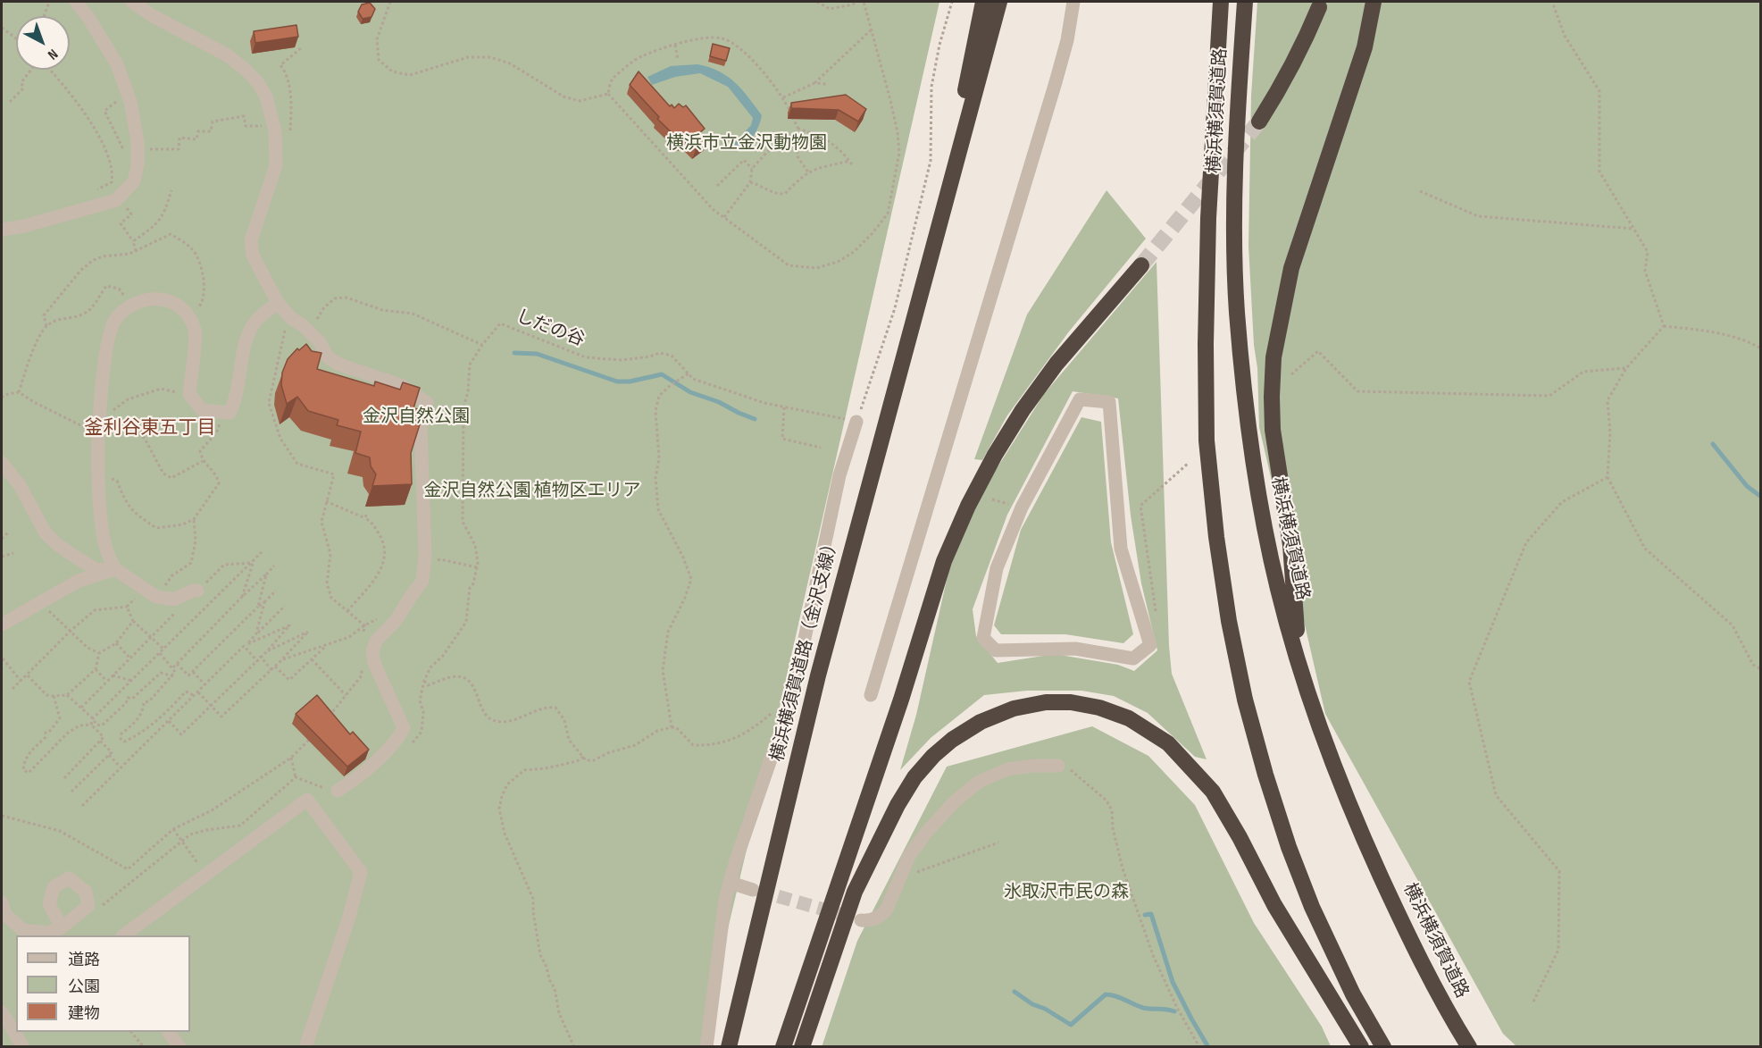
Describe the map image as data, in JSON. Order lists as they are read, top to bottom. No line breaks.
{"streets":{"highway":["横浜横須賀道路","横浜横須賀道路（金沢支線）"],"path":["しだの谷"]},"districts":["釜利谷東五丁目"],"parks":["横浜市立金沢動物園","金沢自然公園","金沢自然公園 植物区エリア","氷取沢市民の森"],"legend":["道路","公園","建物"],"north":"bottom right"}
